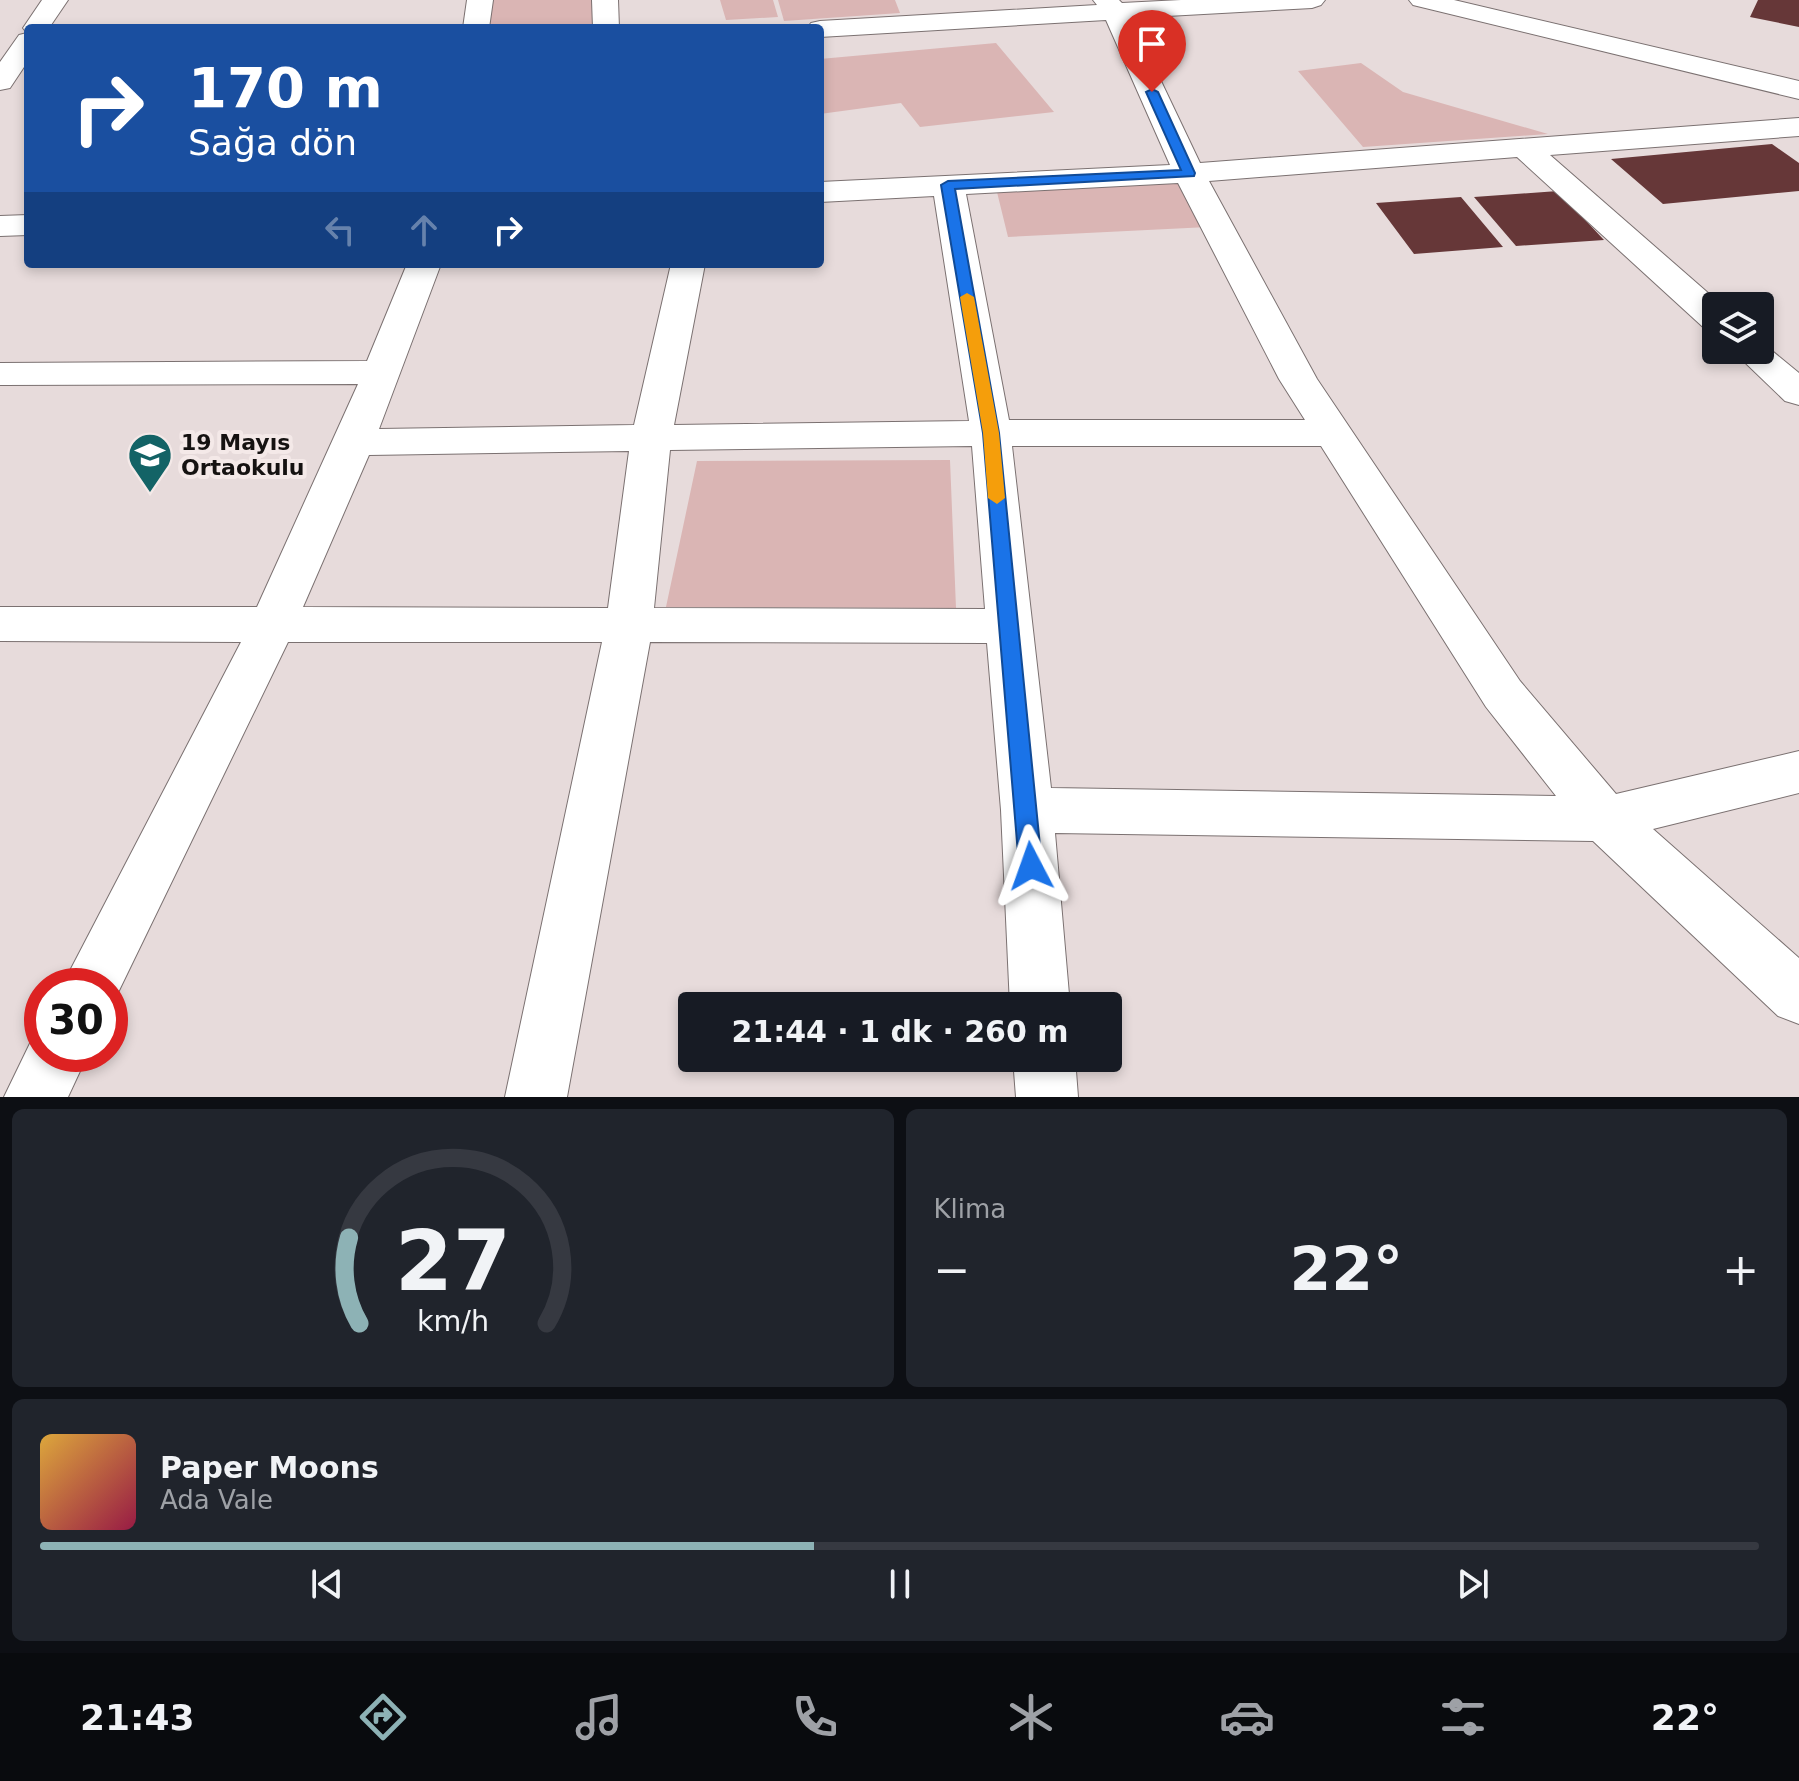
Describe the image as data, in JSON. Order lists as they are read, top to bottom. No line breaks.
{"places":{"school or university":["19 Mayıs Ortaokulu"]},"page":{"turn":["170 m","Sağa dön"],"limit":"30","trip":"21:44 · 1 dk · 260 m","tile":"Klima","heat":["−","22°","+"],"song":["Paper Moons","Ada Vale"],"tabs":["21:43","22°"],"gauge":["27","km/h"]}}
